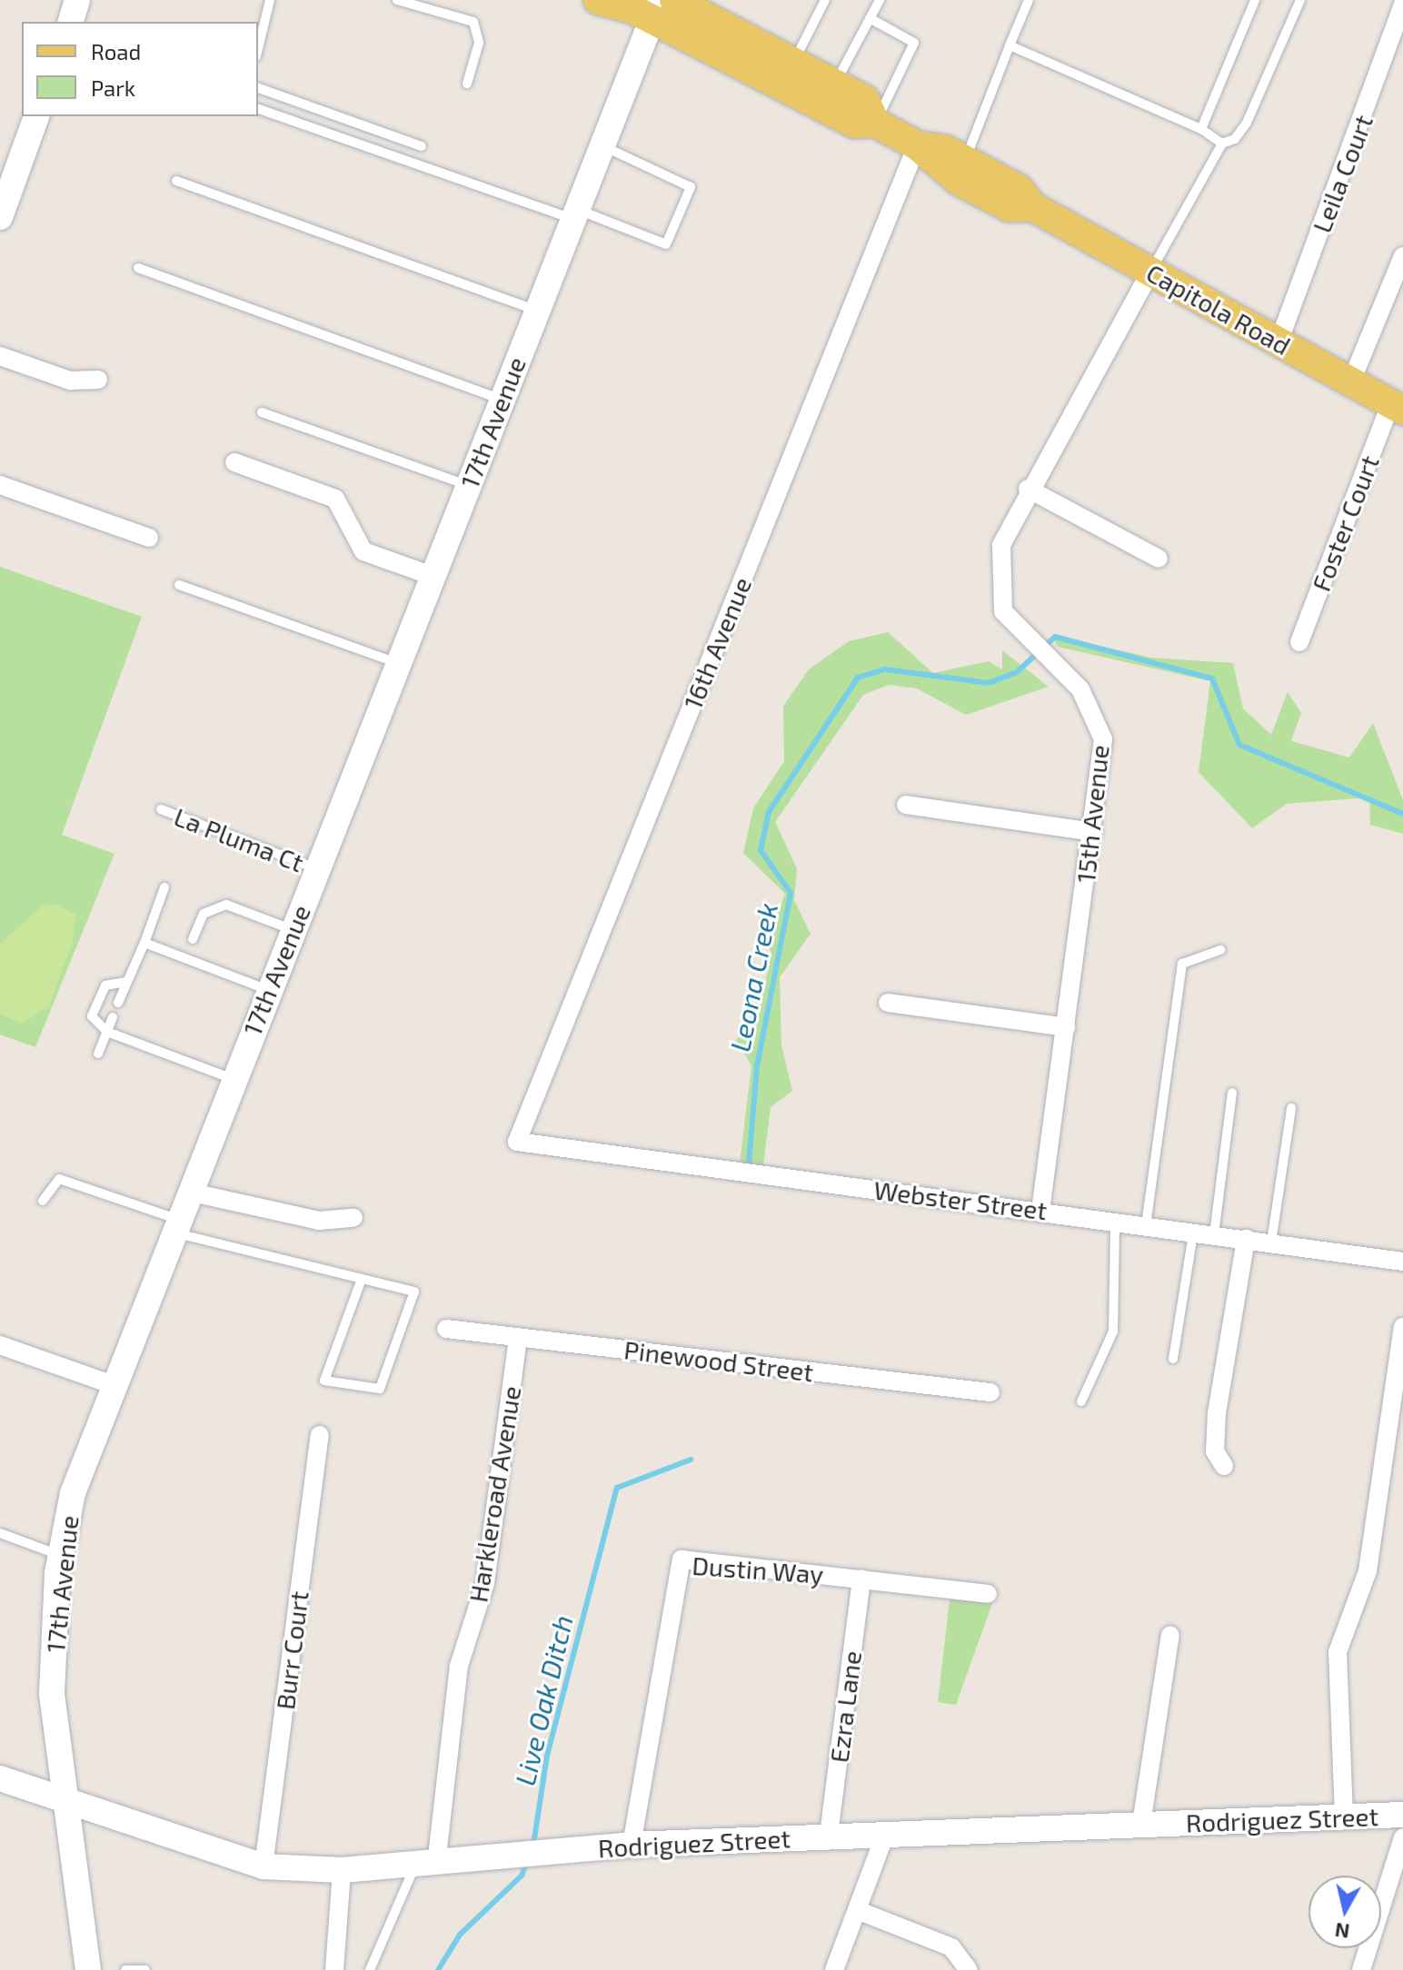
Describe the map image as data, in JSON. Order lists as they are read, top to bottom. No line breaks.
{"streets":{"main road":["Capitola Road","17th Avenue","Rodriguez Street"],"street":["Leila Court","Foster Court","16th Avenue","15th Avenue","Webster Street","Pinewood Street","Harkleroad Avenue","Dustin Way","Burr Court","Ezra Lane"],"lane":["La Pluma Ct"]},"crossings":[["Leila Court","Capitola Road"],["Capitola Road","17th Avenue"],["Capitola Road","Foster Court"],["Capitola Road","16th Avenue"],["Capitola Road","15th Avenue"],["17th Avenue","La Pluma Ct"],["17th Avenue","Rodriguez Street"],["16th Avenue","Webster Street"],["15th Avenue","Webster Street"],["Pinewood Street","Harkleroad Avenue"],["Harkleroad Avenue","Rodriguez Street"],["Dustin Way","Ezra Lane"],["Dustin Way","Rodriguez Street"],["Burr Court","Rodriguez Street"],["Ezra Lane","Rodriguez Street"]],"water":["Leona Creek","Live Oak Ditch"],"legend":["Road","Park"],"north":"bottom"}
